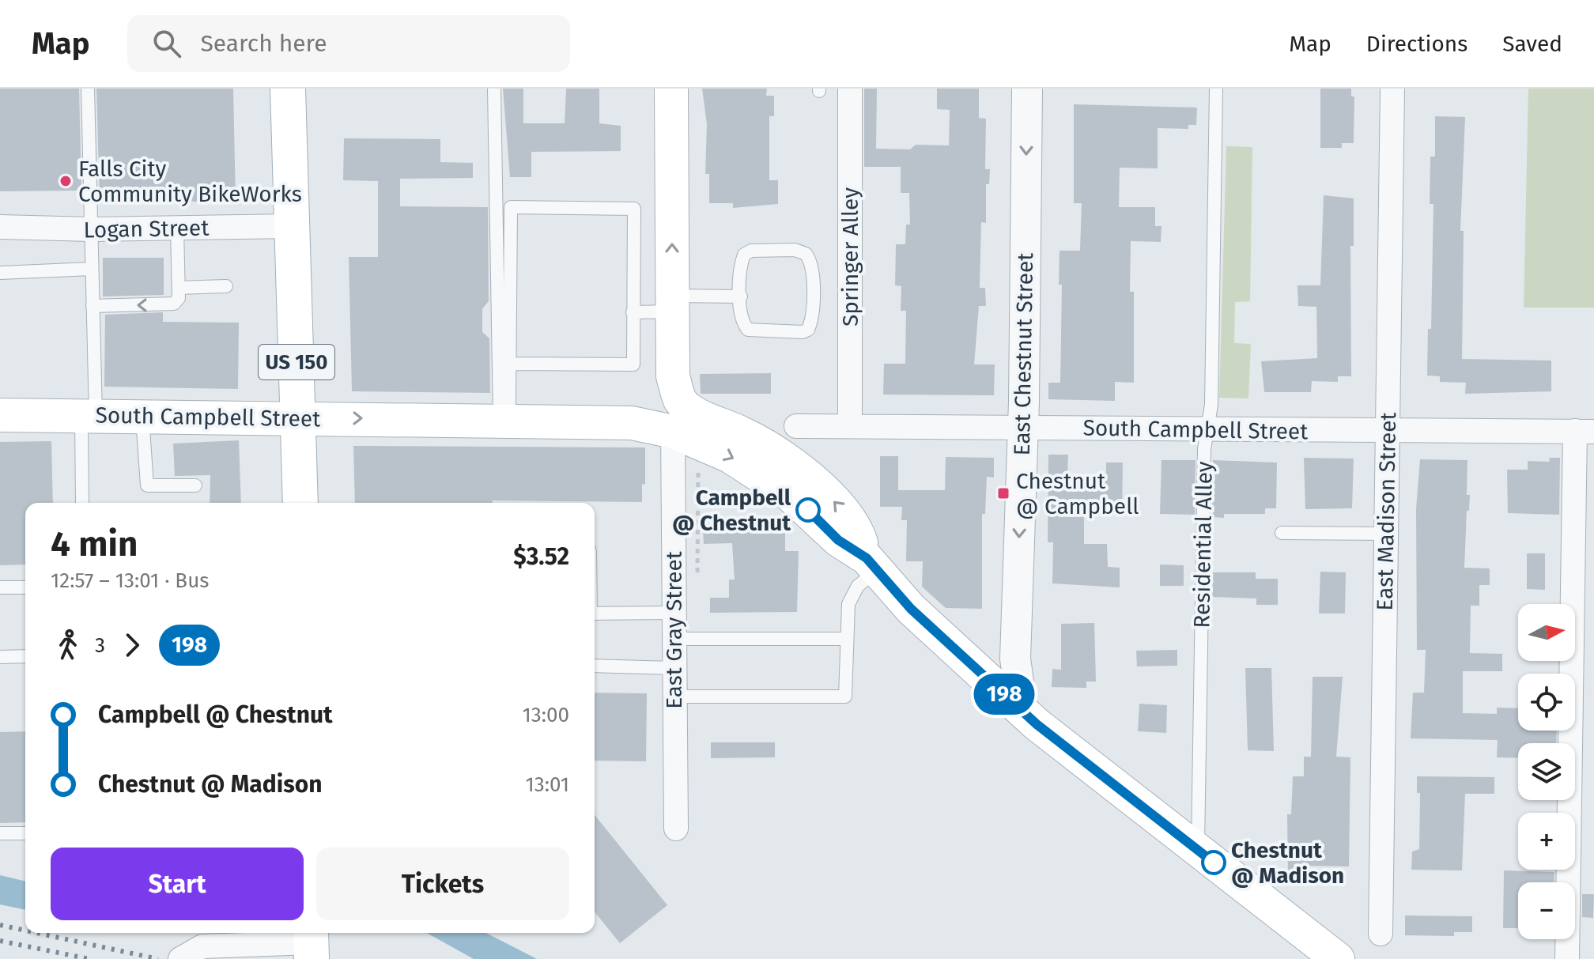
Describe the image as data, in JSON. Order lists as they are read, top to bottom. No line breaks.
{"streets":{"main road":["US 150","South Campbell Street"],"street":["Logan Street","Springer Alley","East Chestnut Street","East Madison Street","East Gray Street"],"lane":["Residential Alley"]},"crossings":[["Logan Street","US 150"],["Springer Alley","South Campbell Street"],["East Chestnut Street","South Campbell Street"],["US 150","South Campbell Street"],["South Campbell Street","East Madison Street"],["South Campbell Street","Residential Alley"],["South Campbell Street","East Gray Street"]],"one_way":["East Chestnut Street"],"places":{"other":["Falls City Community BikeWorks","Campbell @ Chestnut","Chestnut @ Madison"],"transit":["Chestnut @ Campbell"]},"lines":["bus line 198"],"north":"right","page":{"header":"Map","search":"Search here","nav":["Map","Directions","Saved"],"on_map":"198","heading":["4 min","12:57 – 13:01 · Bus","$3.52"],"map_buttons":["+","−"],"legs":["3","198"],"list":[{"name":"Campbell @ Chestnut","value":"13:00"},{"name":"Chestnut @ Madison","value":"13:01"}],"buttons":["Start","Tickets"]}}
